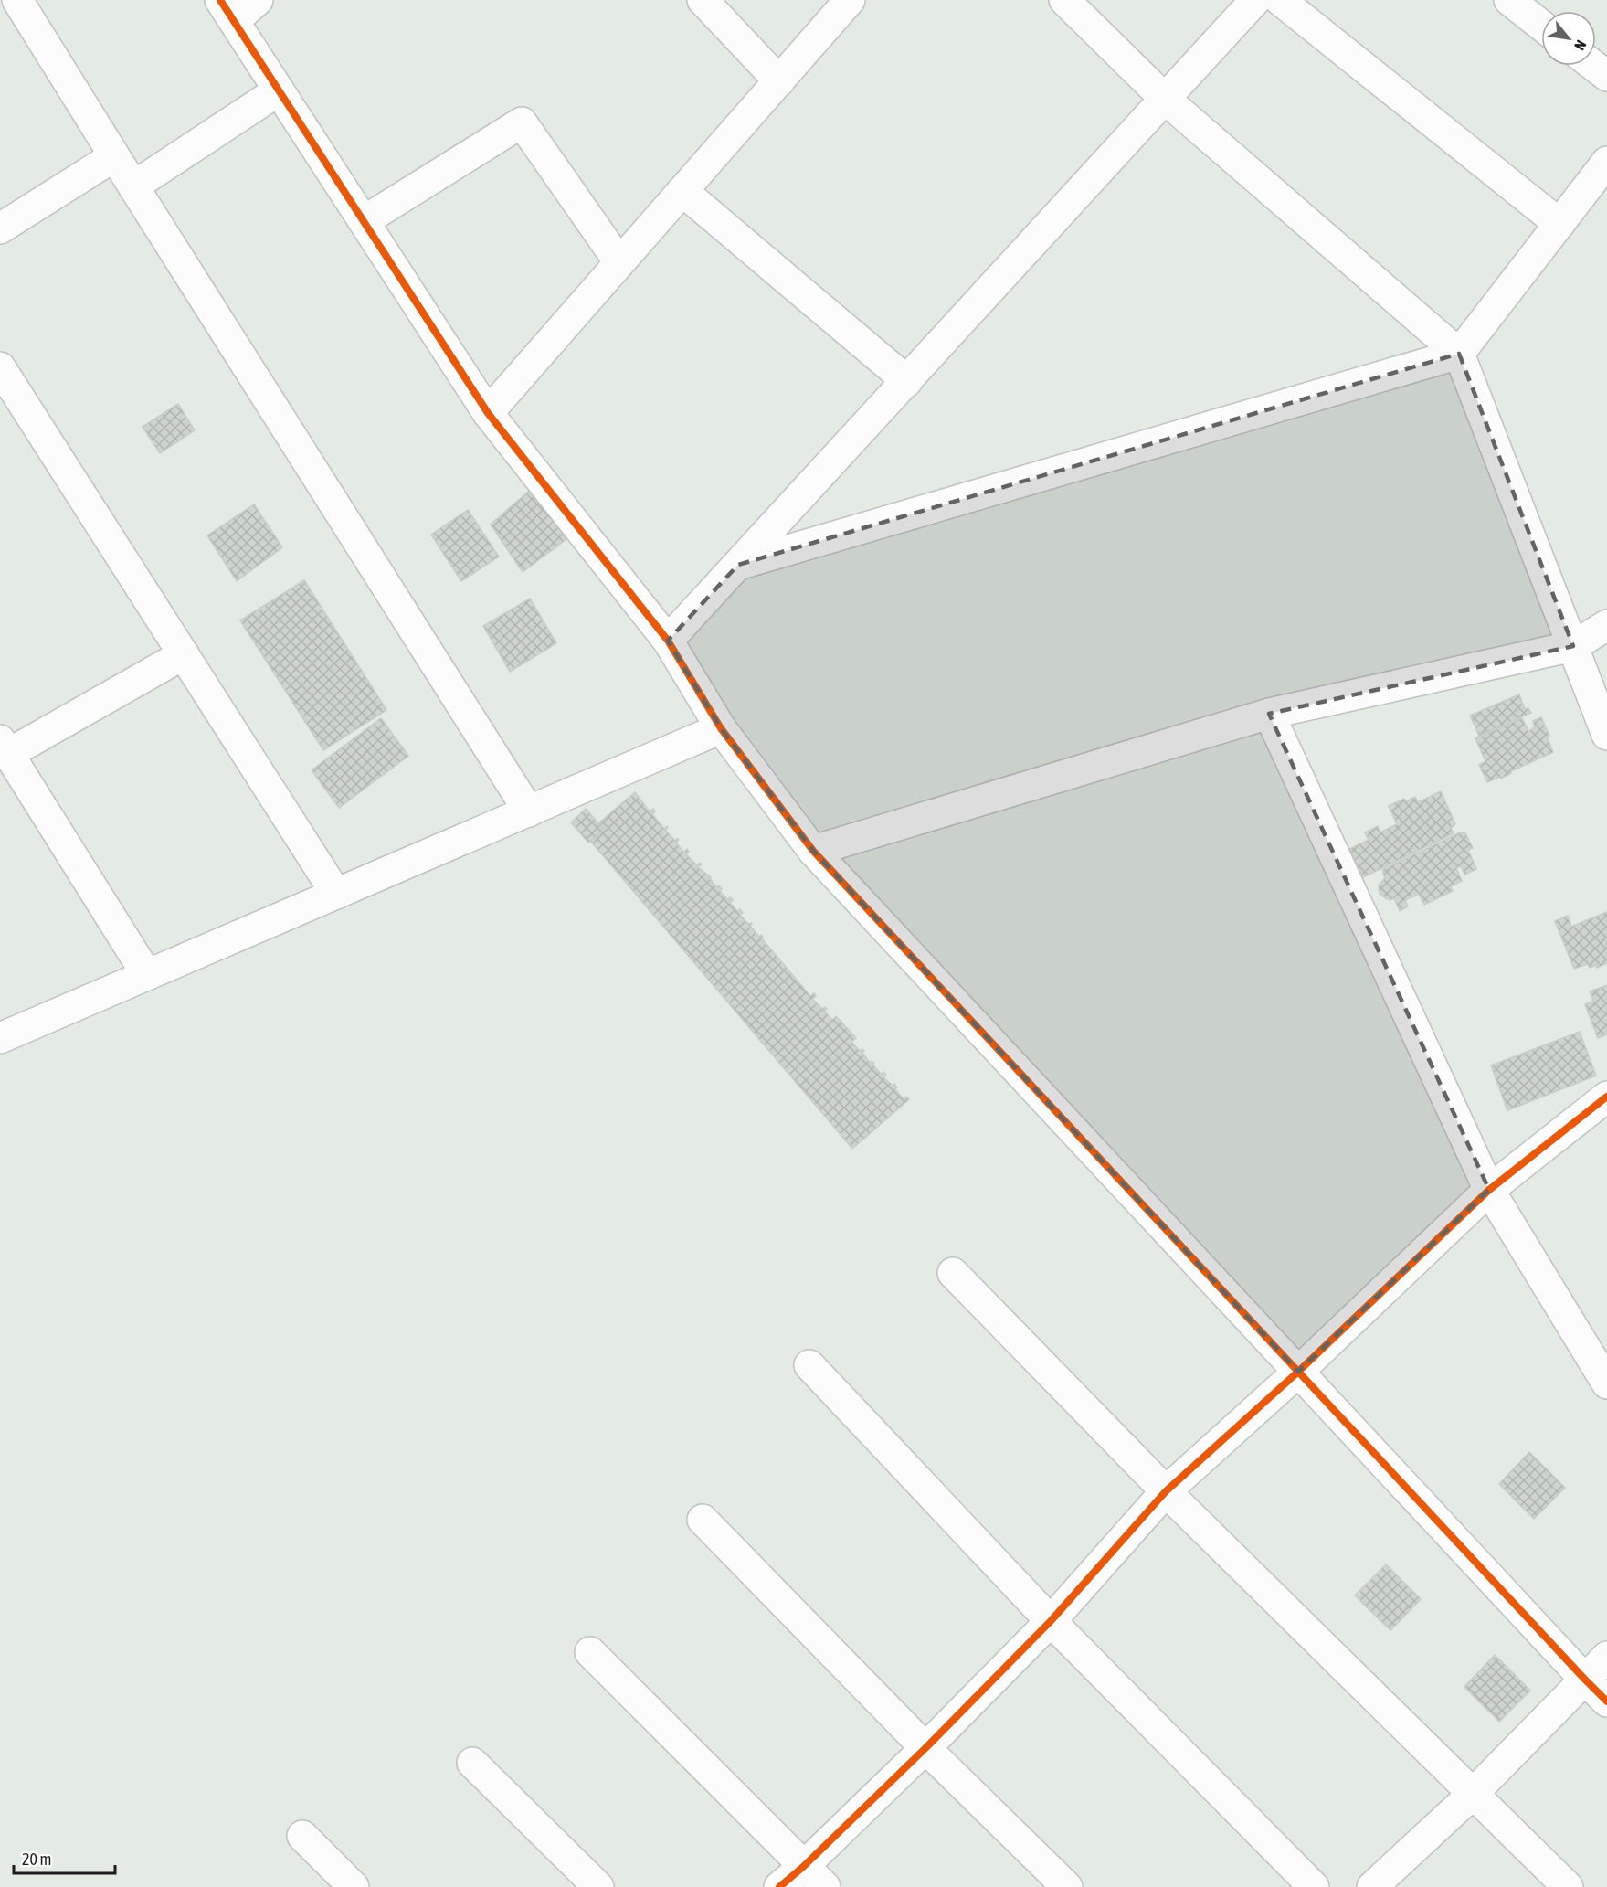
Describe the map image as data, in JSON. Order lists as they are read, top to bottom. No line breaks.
{"scale_bar":"20 m","north":"bottom right"}
